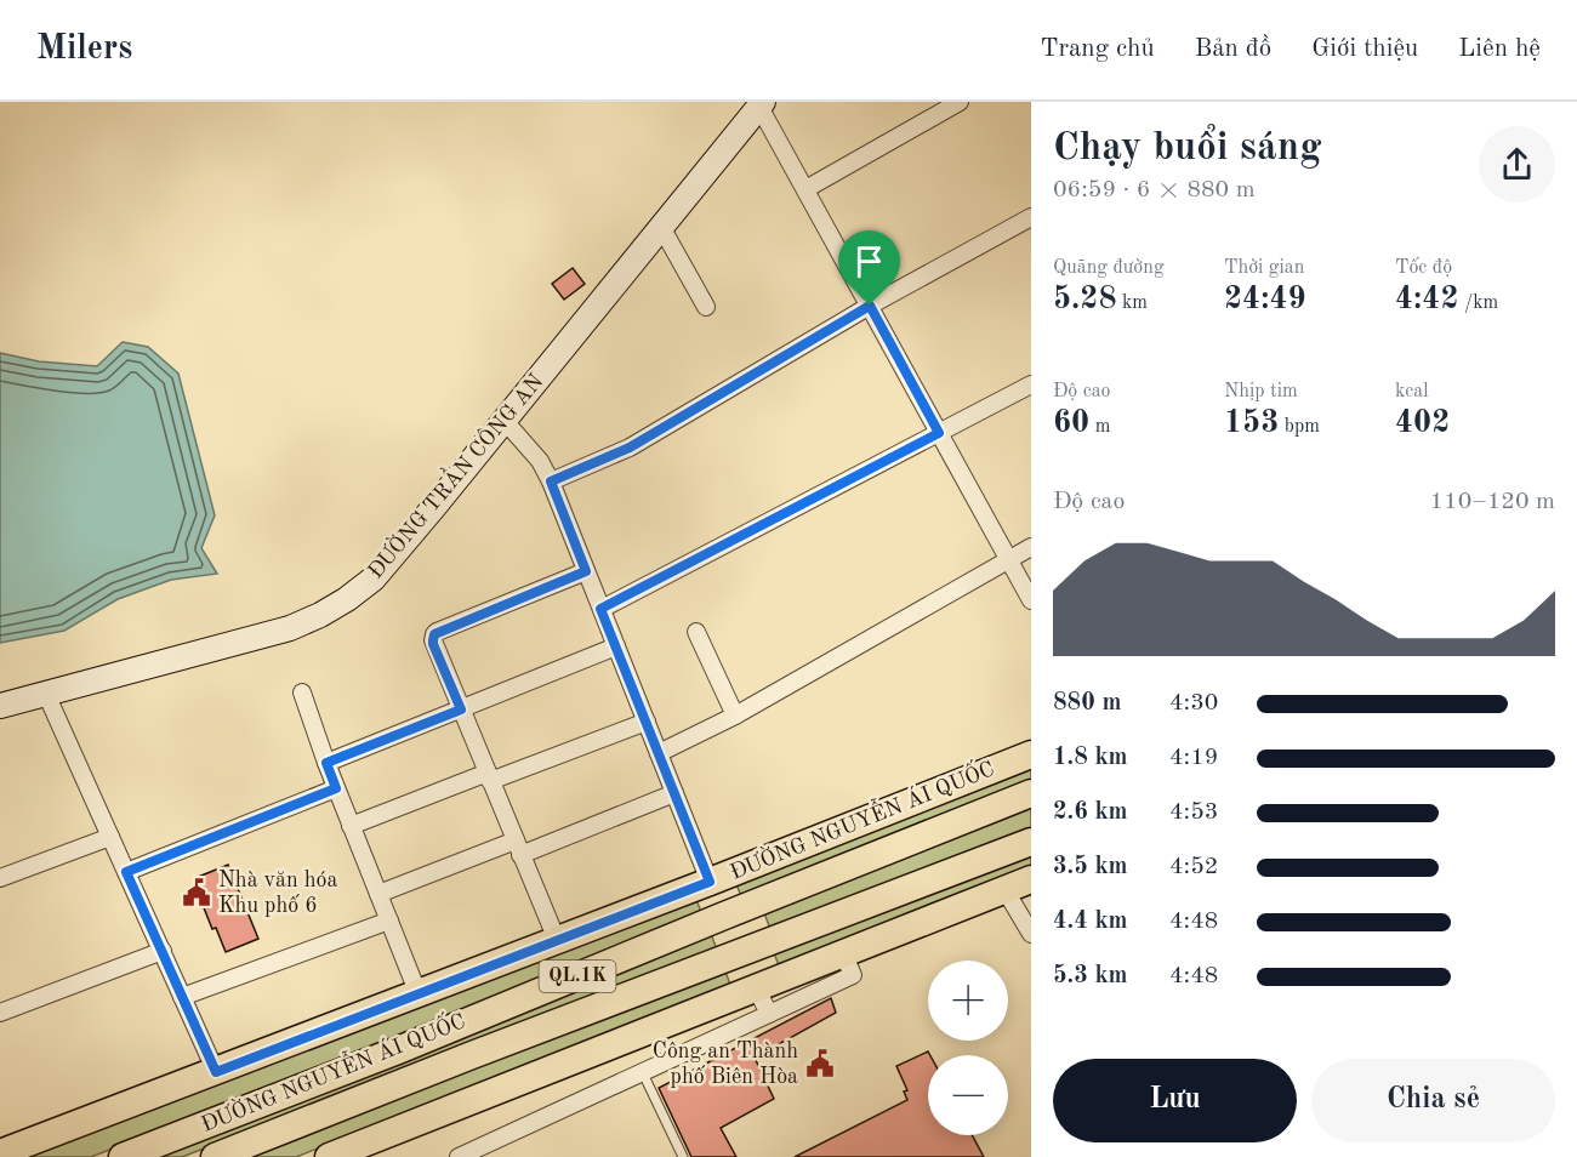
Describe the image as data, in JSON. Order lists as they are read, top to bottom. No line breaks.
{"streets":{"main road":["ĐƯỜNG NGUYỄN ÁI QUỐC","QL.1K"],"street":["ĐƯỜNG TRẦN CÔNG AN"]},"places":{"public building":["Nhà văn hóa Khu phố 6","Công an Thành phố Biên Hòa"]},"page":{"header":"Milers","nav":["Trang chủ","Bản đồ","Giới thiệu","Liên hệ"],"heading":["Chạy buổi sáng","06:59 · 6 × 880 m"],"stats":[["Quãng đường","5.28 km"],["Thời gian","24:49"],["Tốc độ","4:42 /km"],["Độ cao","60 m"],["Nhịp tim","153 bpm"],["kcal","402"]],"chart":["Độ cao","110–120 m"],"list":[{"name":"880 m","note":"4:30"},{"name":"1.8 km","note":"4:19"},{"name":"2.6 km","note":"4:53"},{"name":"3.5 km","note":"4:52"},{"name":"4.4 km","note":"4:48"},{"name":"5.3 km","note":"4:48"}],"map_buttons":["+","−"],"buttons":["Lưu","Chia sẻ"]}}
